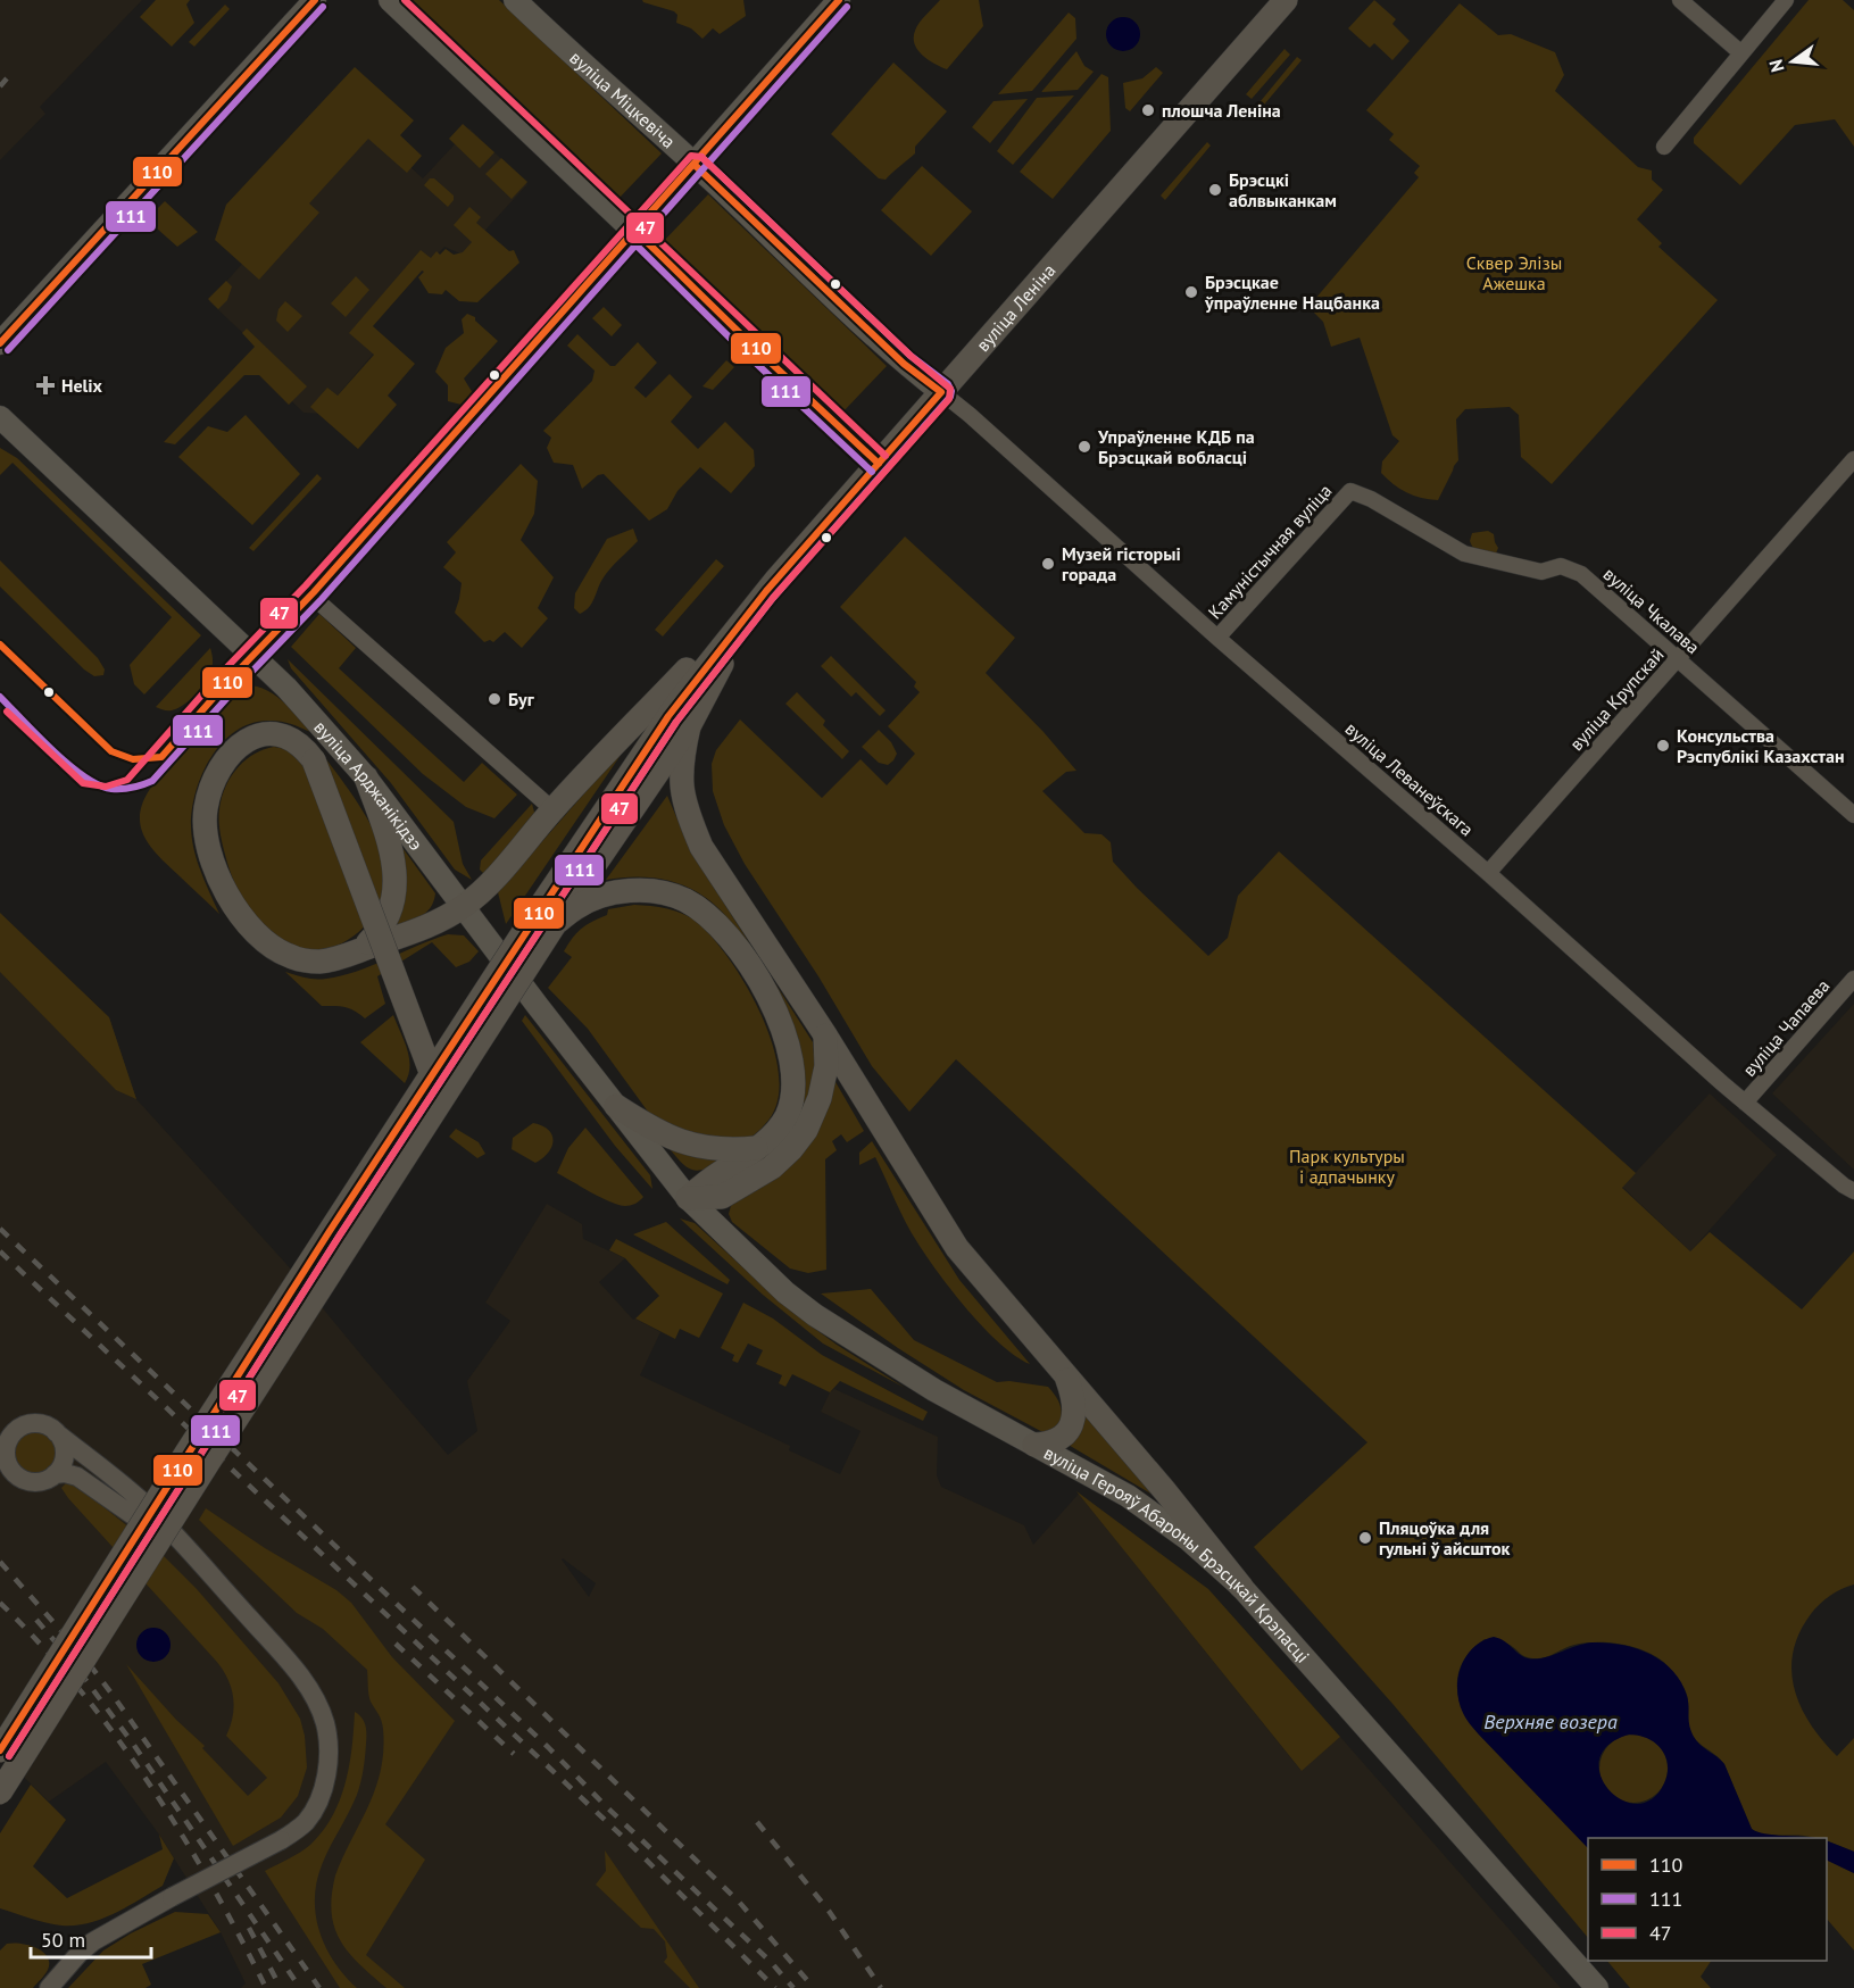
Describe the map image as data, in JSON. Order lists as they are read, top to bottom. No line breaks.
{"streets":{"main road":["вуліца Міцкевіча","вуліца Леніна","вуліца Арджанікідзэ","вуліца Герояў Абароны Брэсцкай Крэпасці"],"street":["Камуністычная вуліца","вуліца Чкалава","вуліца Крупскай","вуліца Леванеўскага","вуліца Чапаева"]},"crossings":[["вуліца Міцкевіча","вуліца Леніна"],["вуліца Міцкевіча","вуліца Леванеўскага"],["вуліца Леніна","вуліца Леванеўскага"],["Камуністычная вуліца","вуліца Чкалава"],["Камуністычная вуліца","вуліца Леванеўскага"],["вуліца Чкалава","вуліца Крупскай"],["вуліца Крупскай","вуліца Леванеўскага"],["вуліца Леванеўскага","вуліца Чапаева"],["вуліца Арджанікідзэ","вуліца Герояў Абароны Брэсцкай Крэпасці"]],"water":["Верхняе возера"],"parks":["Сквер Элізы Ажешка","Парк культуры і адпачынку"],"places":{"other":["плошча Леніна","Брэсцкі аблвыканкам","Брэсцкае ўпраўленне Нацбанка","Упраўленне КДБ па Брэсцкай вобласці","Музей гісторыі горада","Буг","Консульства Рэспублікі Казахстан","Пляцоўка для гульні ў айсшток"],"health":["Helix"]},"lines":["transit line 110","transit line 47","transit line 111"],"legend":["110","111","47"],"scale_bar":"50 m","north":"left"}
